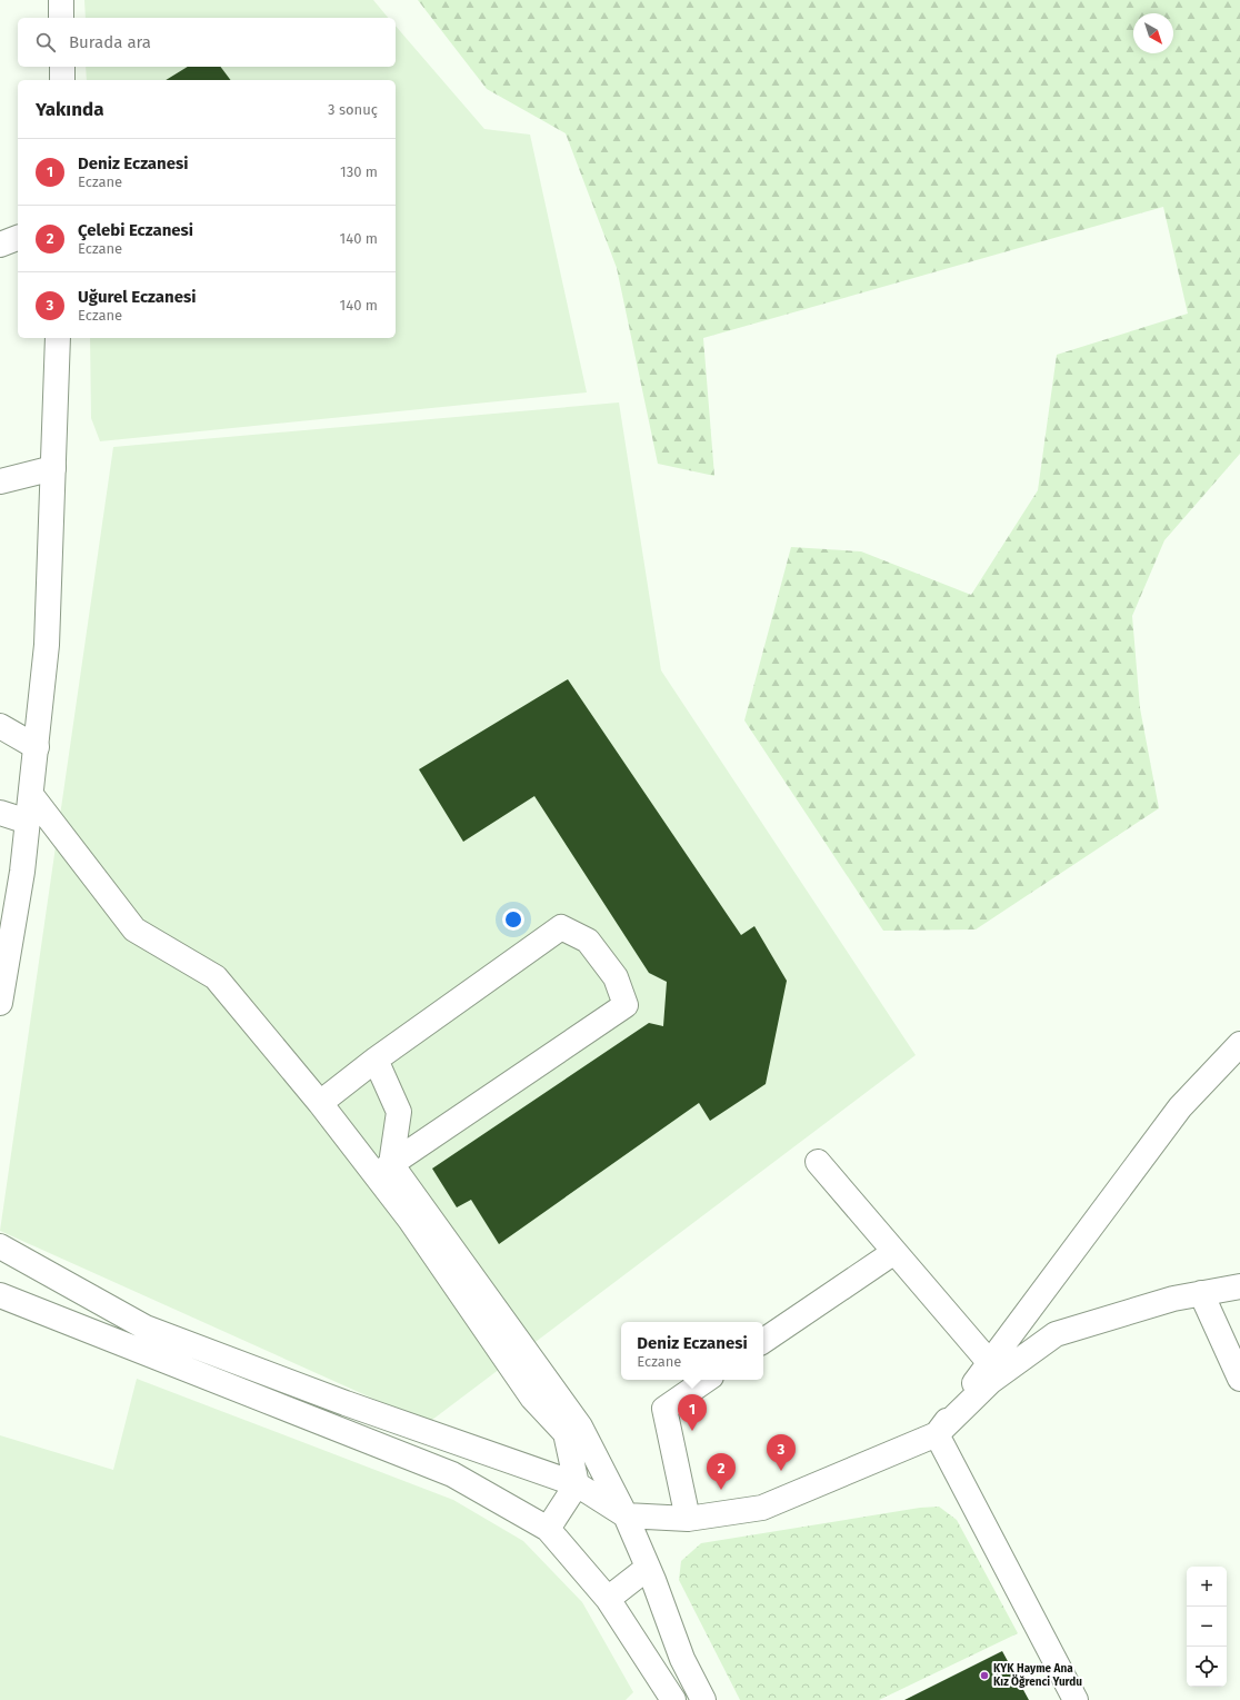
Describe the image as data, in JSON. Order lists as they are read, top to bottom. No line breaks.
{"places":["KYK Hayme Ana Kız Öğrenci Yurdu"],"north":"bottom right","page":{"search":"Burada ara","heading":["Yakında","3 sonuç"],"list":[{"mark":"1","name":"Deniz Eczanesi","note":"Eczane","value":"130 m"},{"mark":"2","name":"Çelebi Eczanesi","note":"Eczane","value":"140 m"},{"mark":"3","name":"Uğurel Eczanesi","note":"Eczane","value":"140 m"}],"popup":["Deniz Eczanesi","Eczane"],"pins":["1","3","2"],"map_buttons":["+","−"]}}
